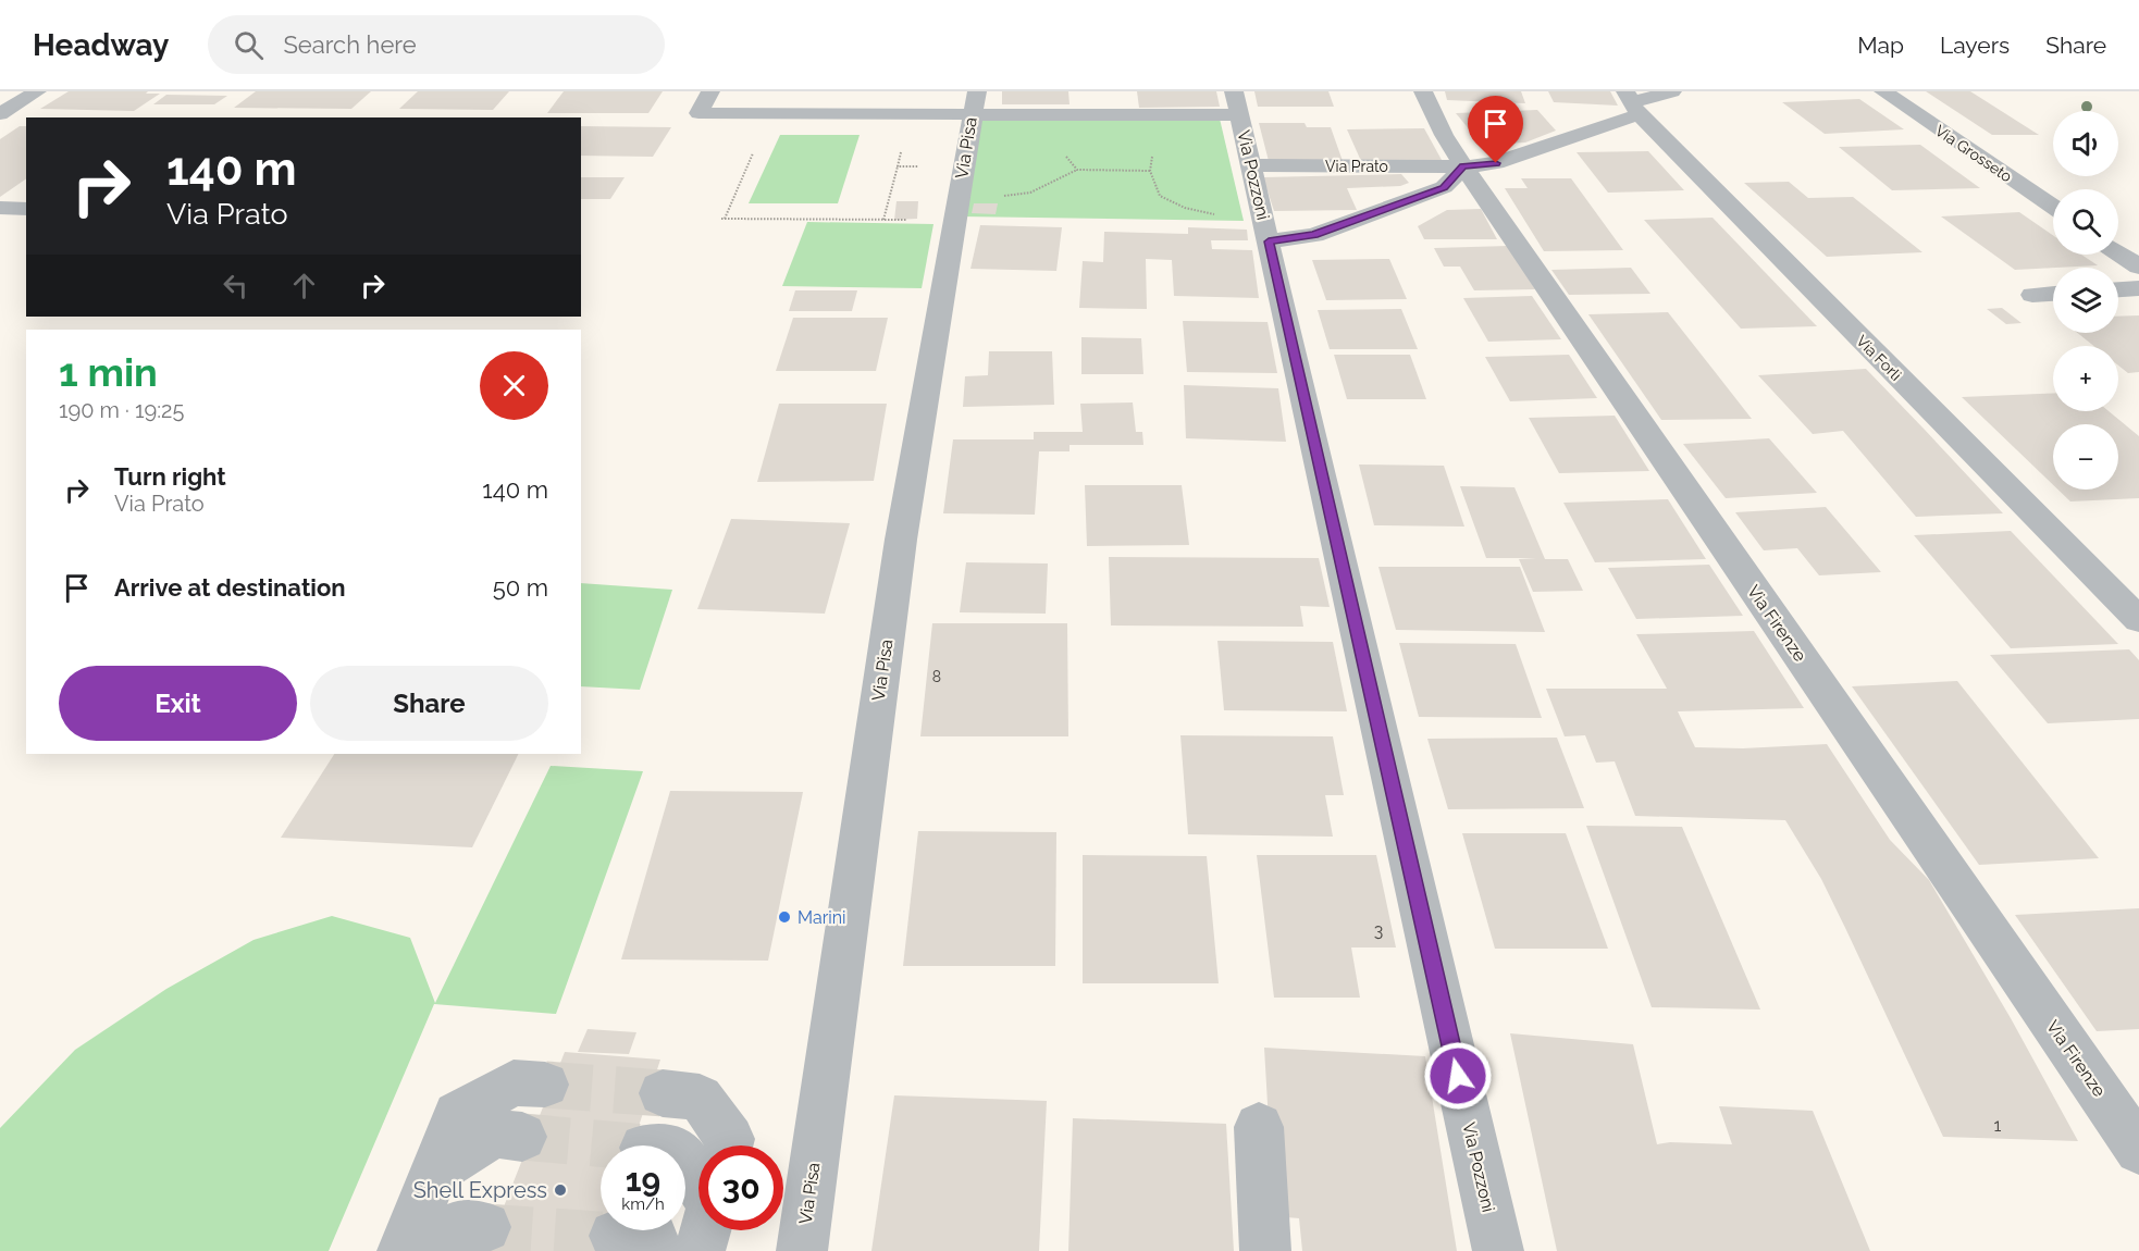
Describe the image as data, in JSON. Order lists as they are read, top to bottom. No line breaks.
{"streets":{"street":["Via Pisa","Via Grosseto","Via Prato","Via Pozzoni","Via Forlì","Via Firenze"]},"crossings":[["Via Prato","Via Pozzoni"],["Via Prato","Via Forlì"],["Via Prato","Via Firenze"]],"places":["Marini","Shell Express"],"house_numbers":["8","3","1"],"page":{"header":"Headway","search":"Search here","nav":["Map","Layers","Share"],"map_buttons":["+","−"],"turn":["140 m","Via Prato"],"heading":["1 min","190 m · 19:25"],"list":[{"name":"Turn right","note":"Via Prato","value":"140 m"},{"name":"Arrive at destination","value":"50 m"}],"buttons":["Exit","Share"],"speed":"19 km/h","limit":"30"}}
